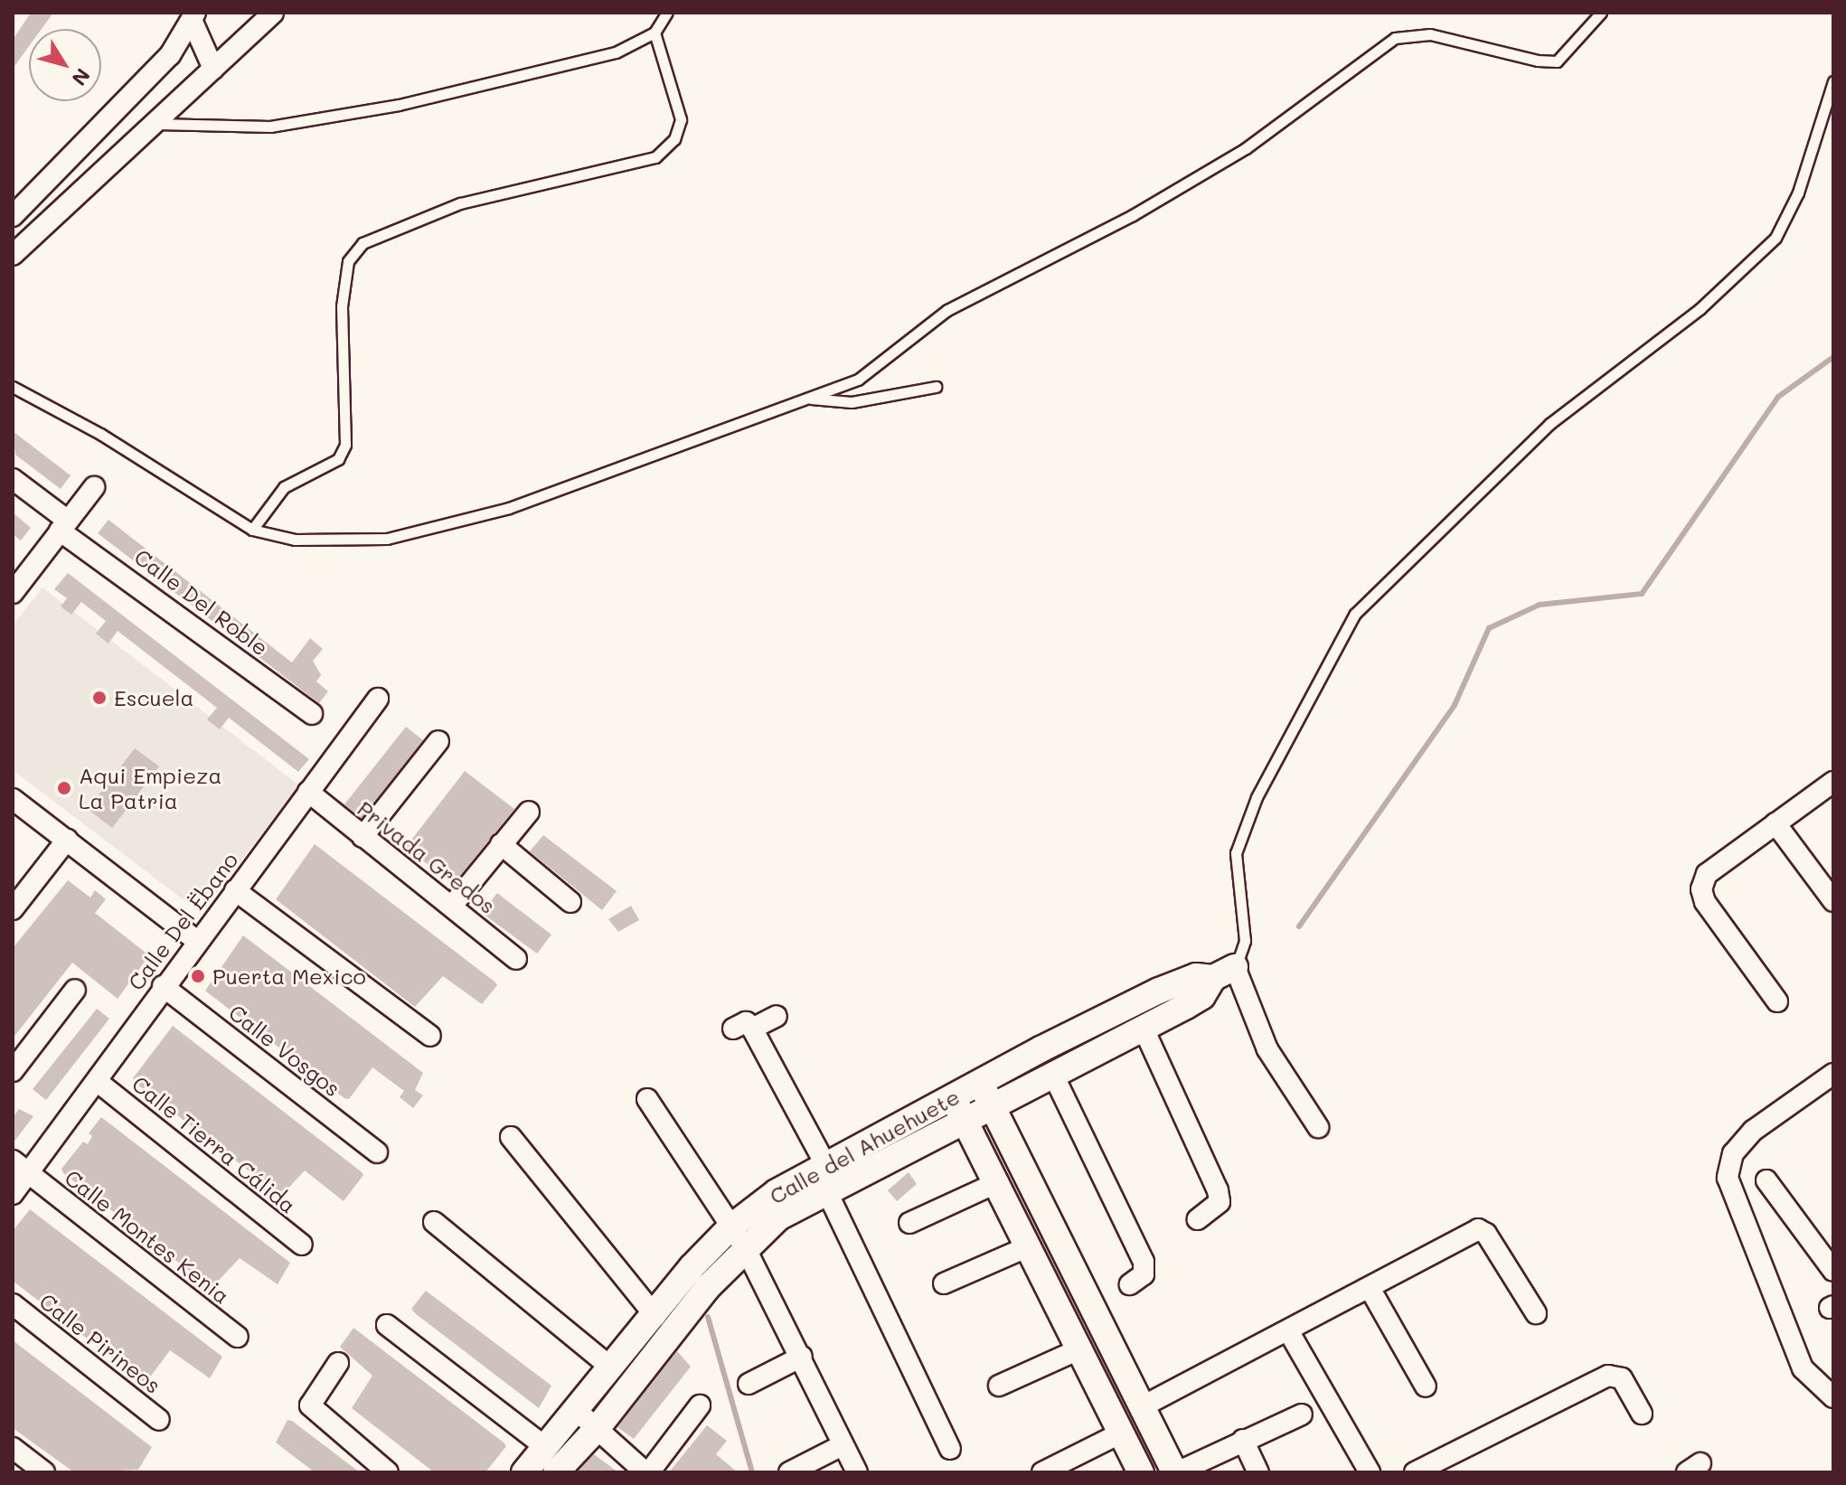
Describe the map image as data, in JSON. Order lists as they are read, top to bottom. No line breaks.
{"streets":{"street":["Calle Del Roble","Privada Gredos","Calle Del Ëbano","Calle Vosgos","Calle Tierra Cálida","Calle del Ahuehuete","Calle Montes Kenia","Calle Pirineos"]},"crossings":[["Privada Gredos","Calle Del Ëbano"],["Calle Del Ëbano","Calle Vosgos"],["Calle Del Ëbano","Calle Tierra Cálida"],["Calle Del Ëbano","Calle Montes Kenia"]],"places":["Escuela","Aqui Empieza La Patria","Puerta Mexico"],"north":"bottom right"}
